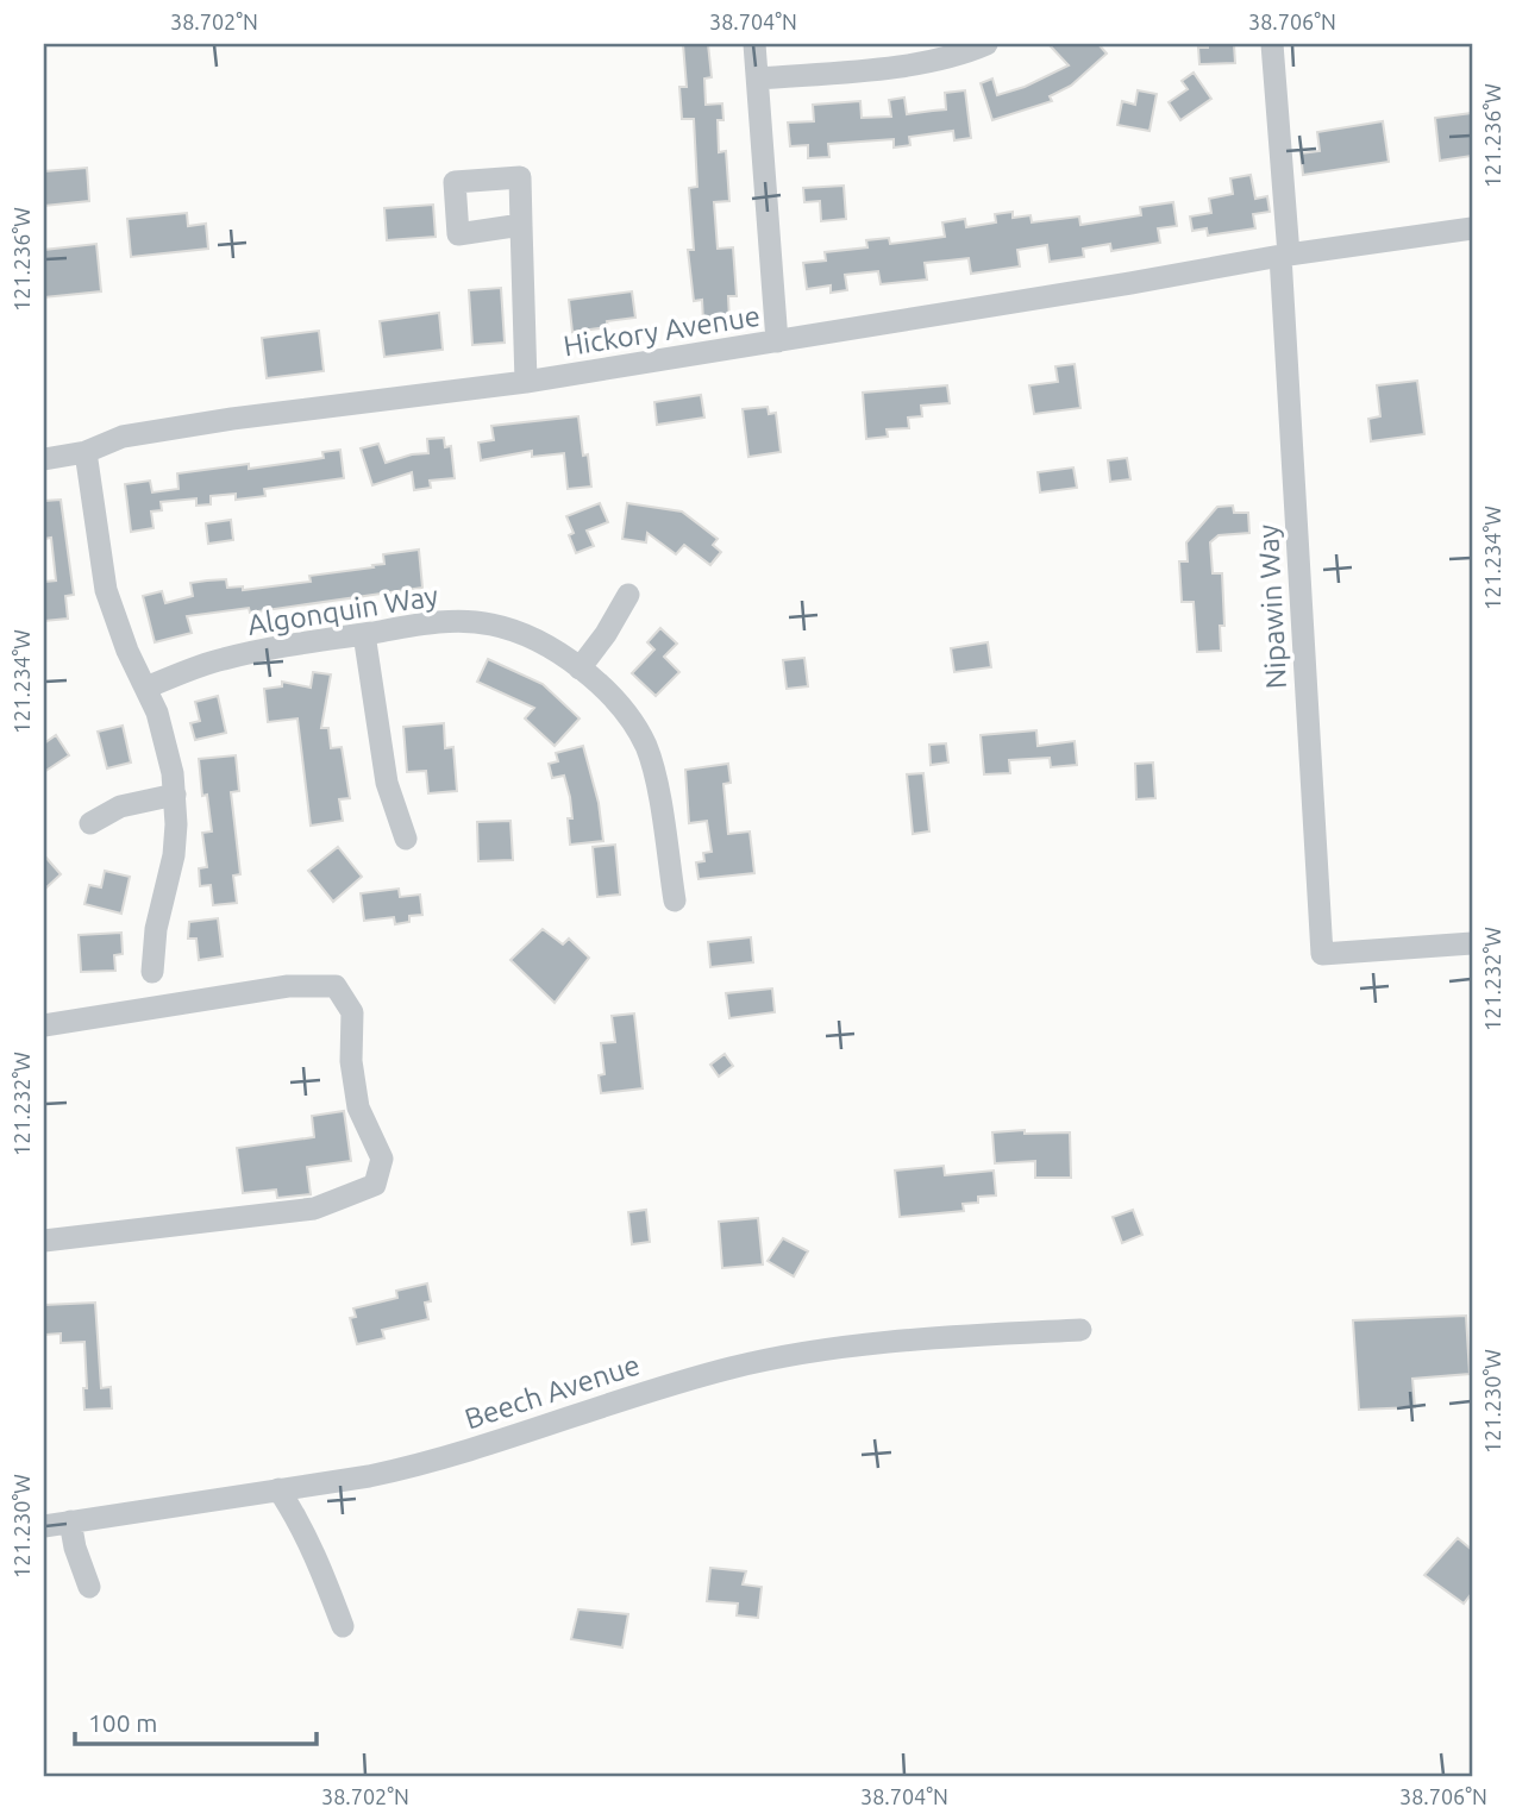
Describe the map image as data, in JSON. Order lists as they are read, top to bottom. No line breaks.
{"streets":{"street":["Hickory Avenue","Nipawin Way","Algonquin Way","Beech Avenue"]},"crossings":[["Hickory Avenue","Nipawin Way"]],"scale_bar":"100 m","coordinates":["38.702°N","38.704°N","38.706°N","121.236°W","121.234°W","121.232°W","121.230°W"]}
